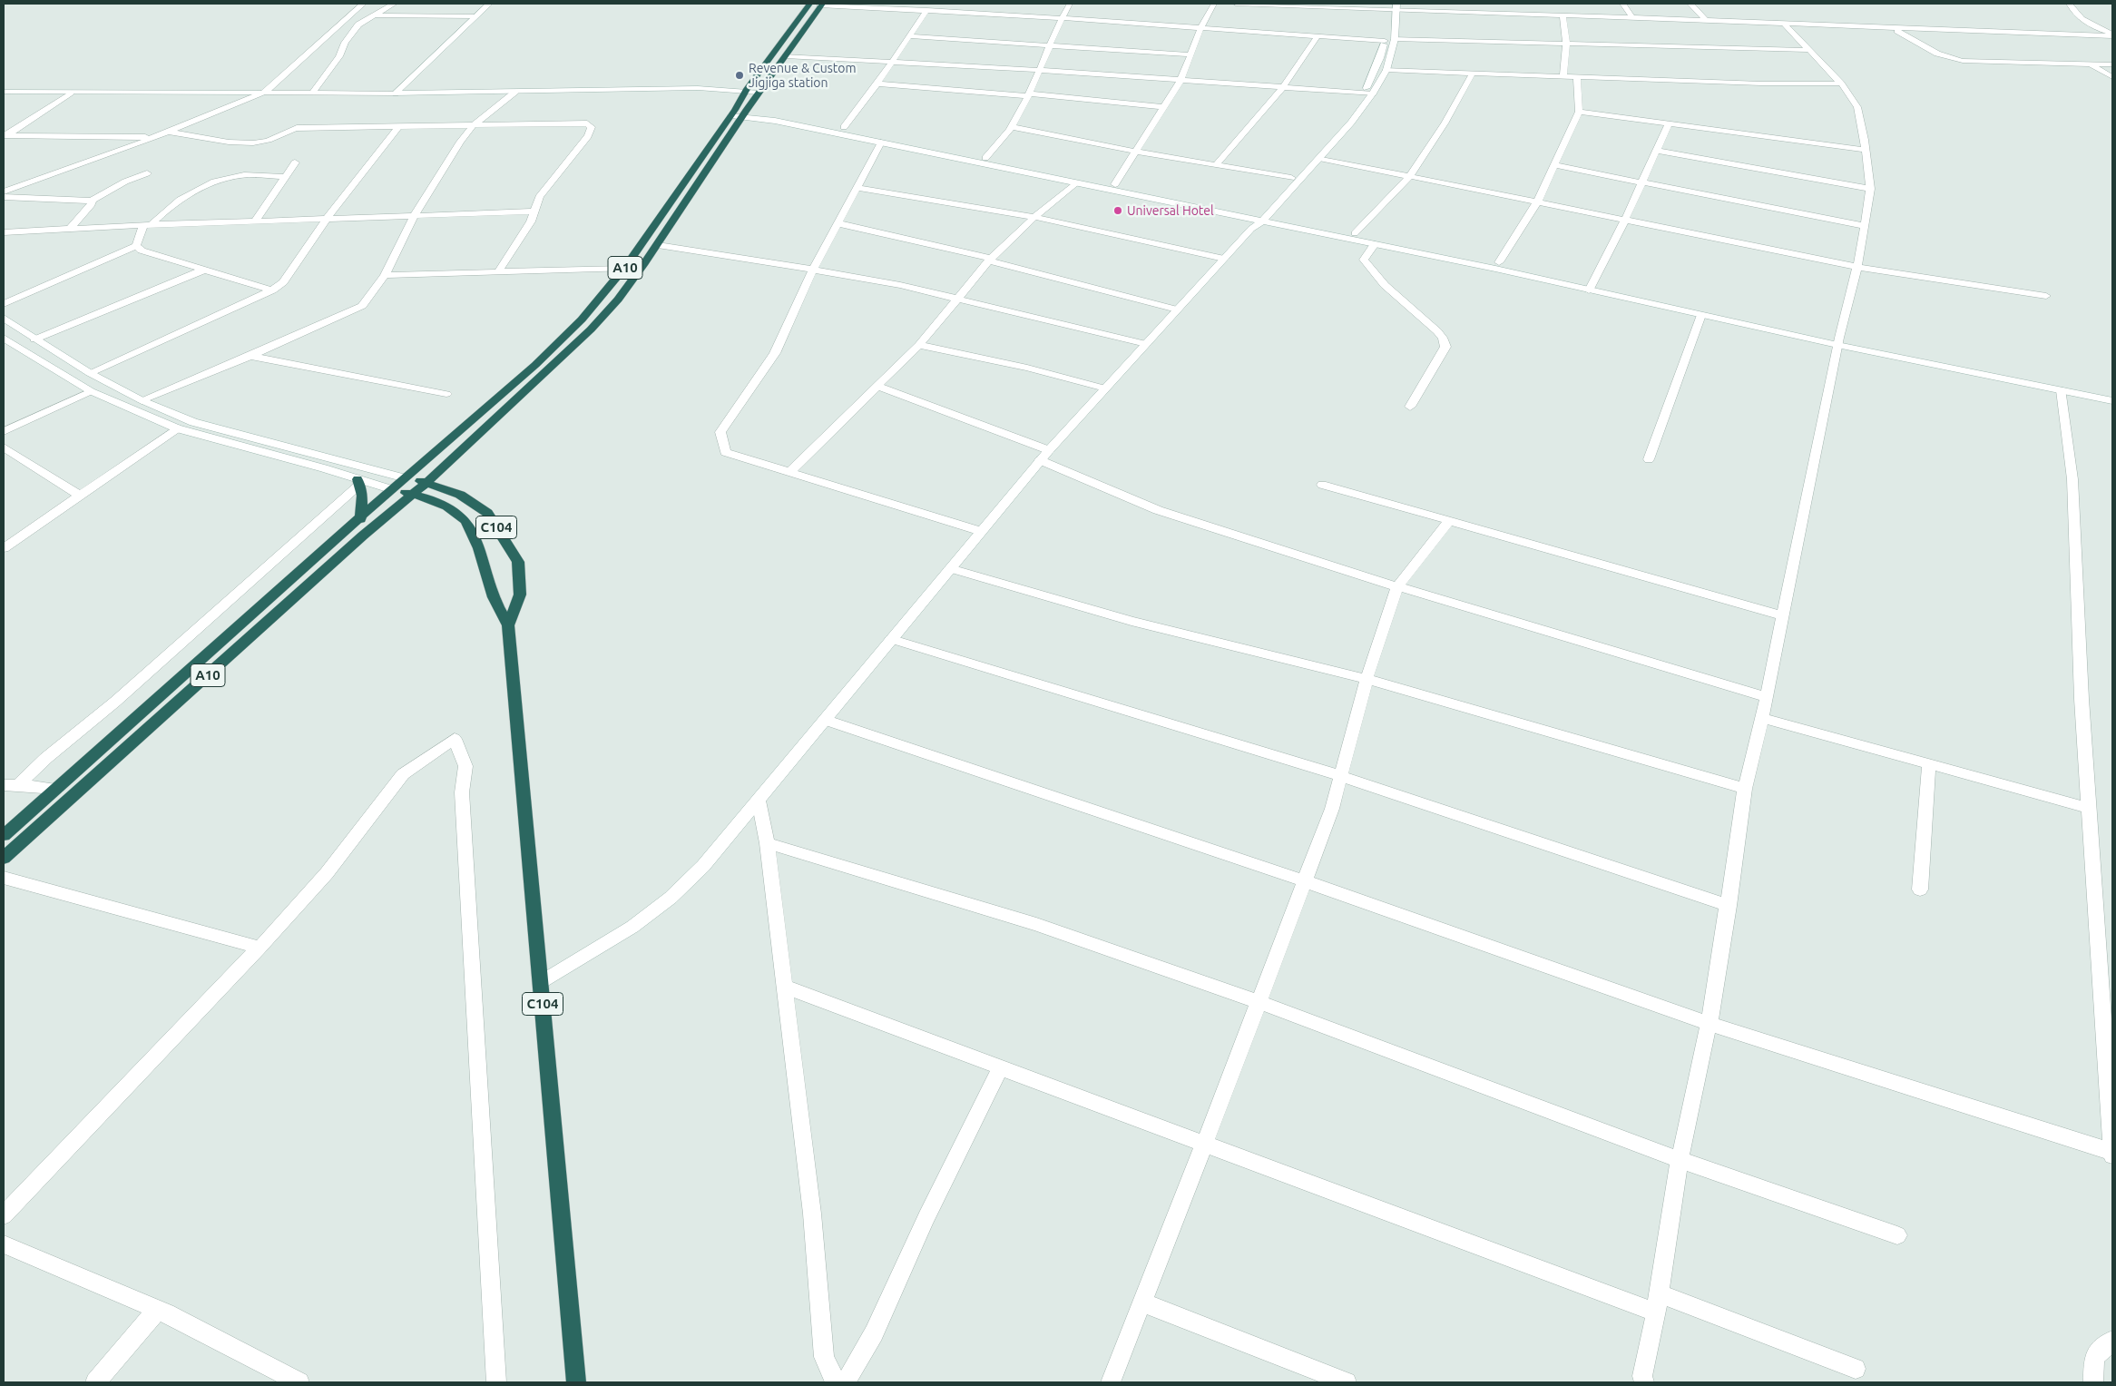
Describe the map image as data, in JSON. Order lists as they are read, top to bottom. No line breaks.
{"streets":{"highway":["A10","C104"]},"crossings":[["A10","C104"]],"places":["Revenue & Custom Jigjiga station","Universal Hotel"]}
